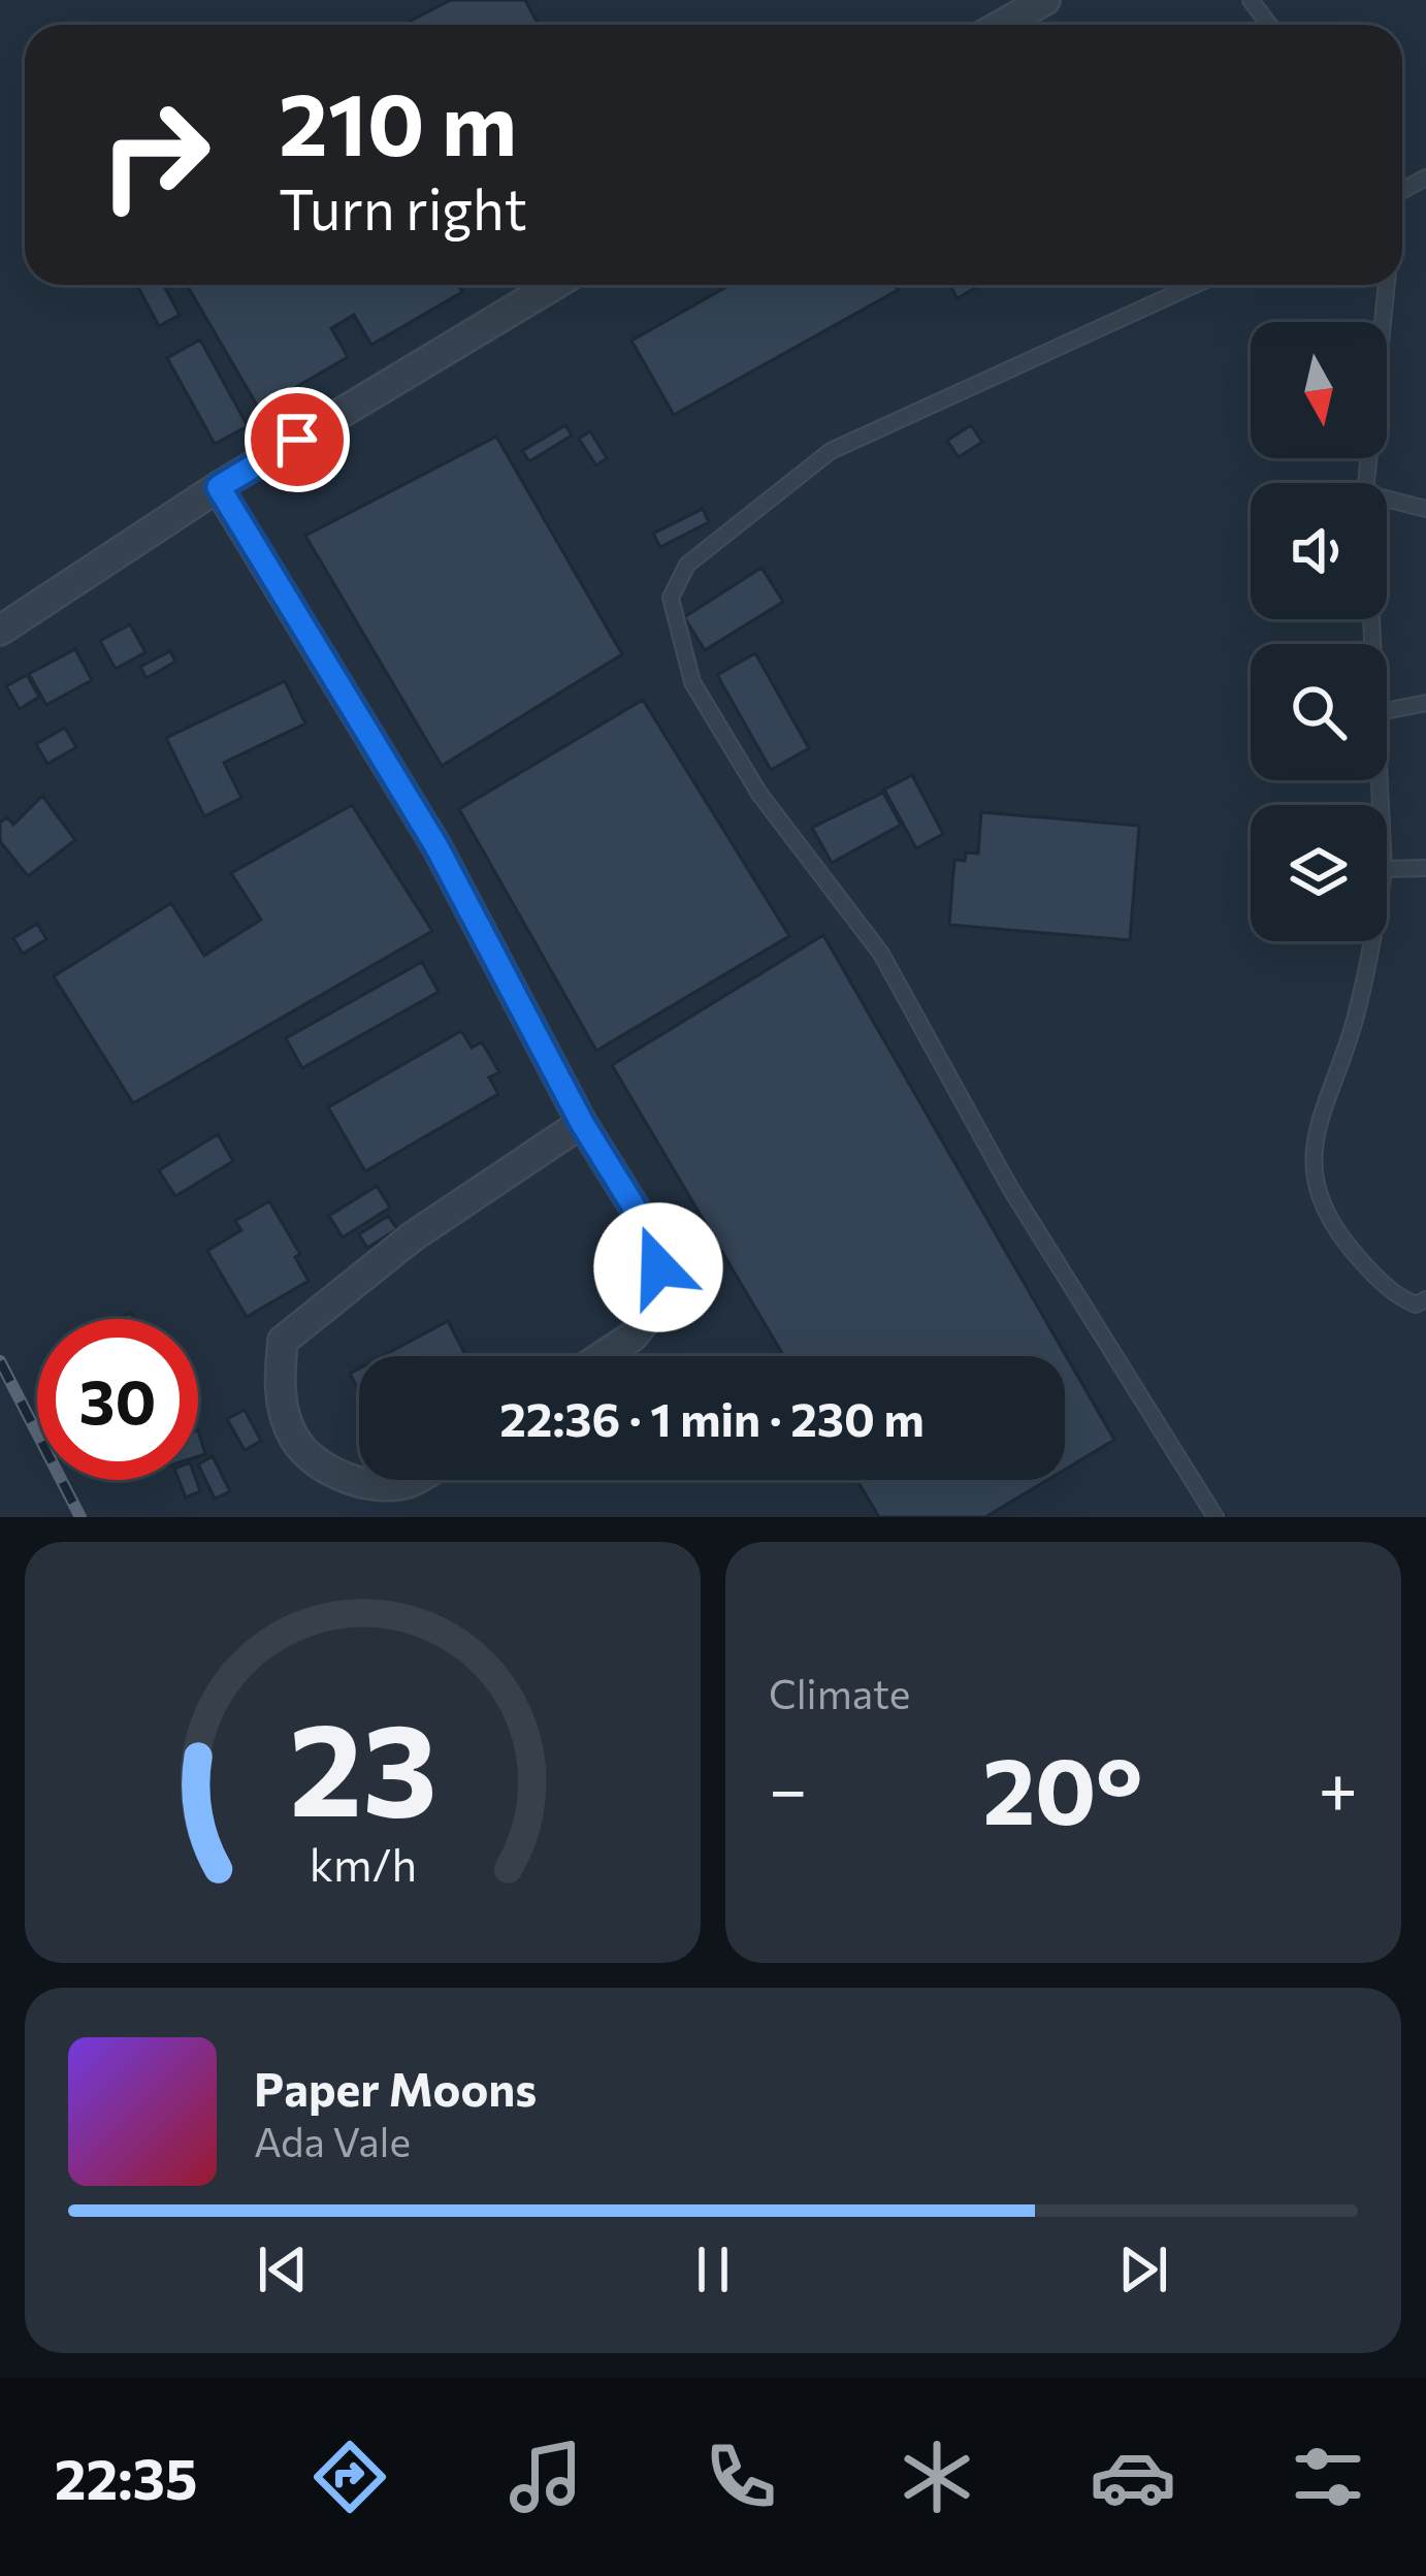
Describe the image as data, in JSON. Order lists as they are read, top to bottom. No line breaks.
{"north":"bottom","page":{"turn":["210 m","Turn right"],"limit":"30","trip":"22:36 · 1 min · 230 m","tile":"Climate","heat":["−","20°","+"],"song":["Paper Moons","Ada Vale"],"tabs":"22:35","gauge":["23","km/h"]}}
